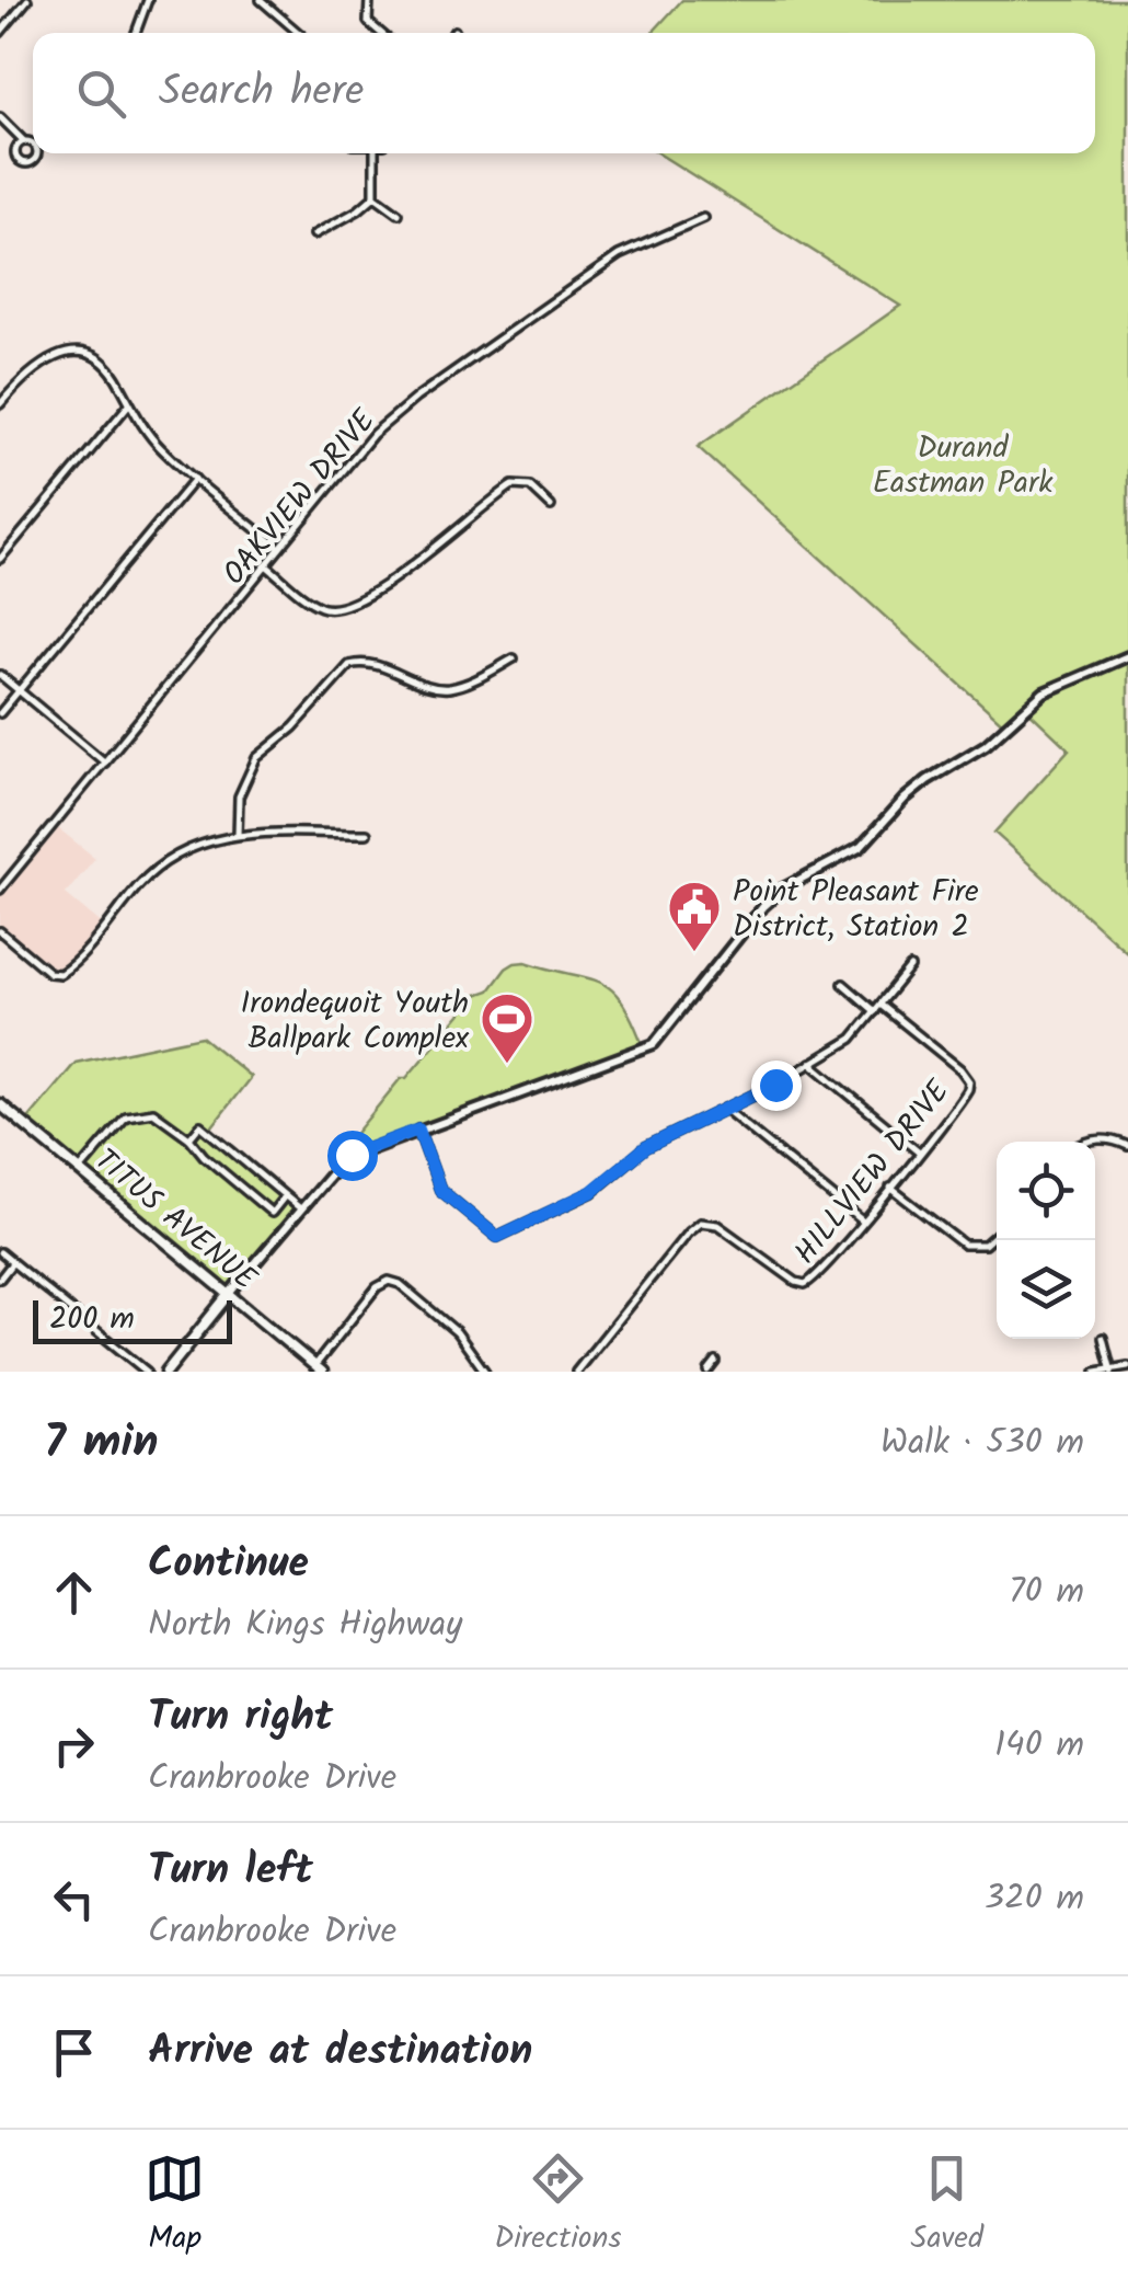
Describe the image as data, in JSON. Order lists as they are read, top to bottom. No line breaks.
{"streets":{"main road":["TITUS AVENUE"],"street":["OAKVIEW DRIVE","HILLVIEW DRIVE"]},"parks":["Durand Eastman Park"],"places":{"public building":["Point Pleasant Fire District, Station 2"],"sports":["Irondequoit Youth Ballpark Complex"]},"scale_bar":"200 m","page":{"search":"Search here","scale":"200 m","heading":["7 min","Walk · 530 m"],"list":[["Continue","North Kings Highway","70 m"],["Turn right","Cranbrooke Drive","140 m"],["Turn left","Cranbrooke Drive","320 m"],"Arrive at destination"],"nav":["Map","Directions","Saved"]}}
